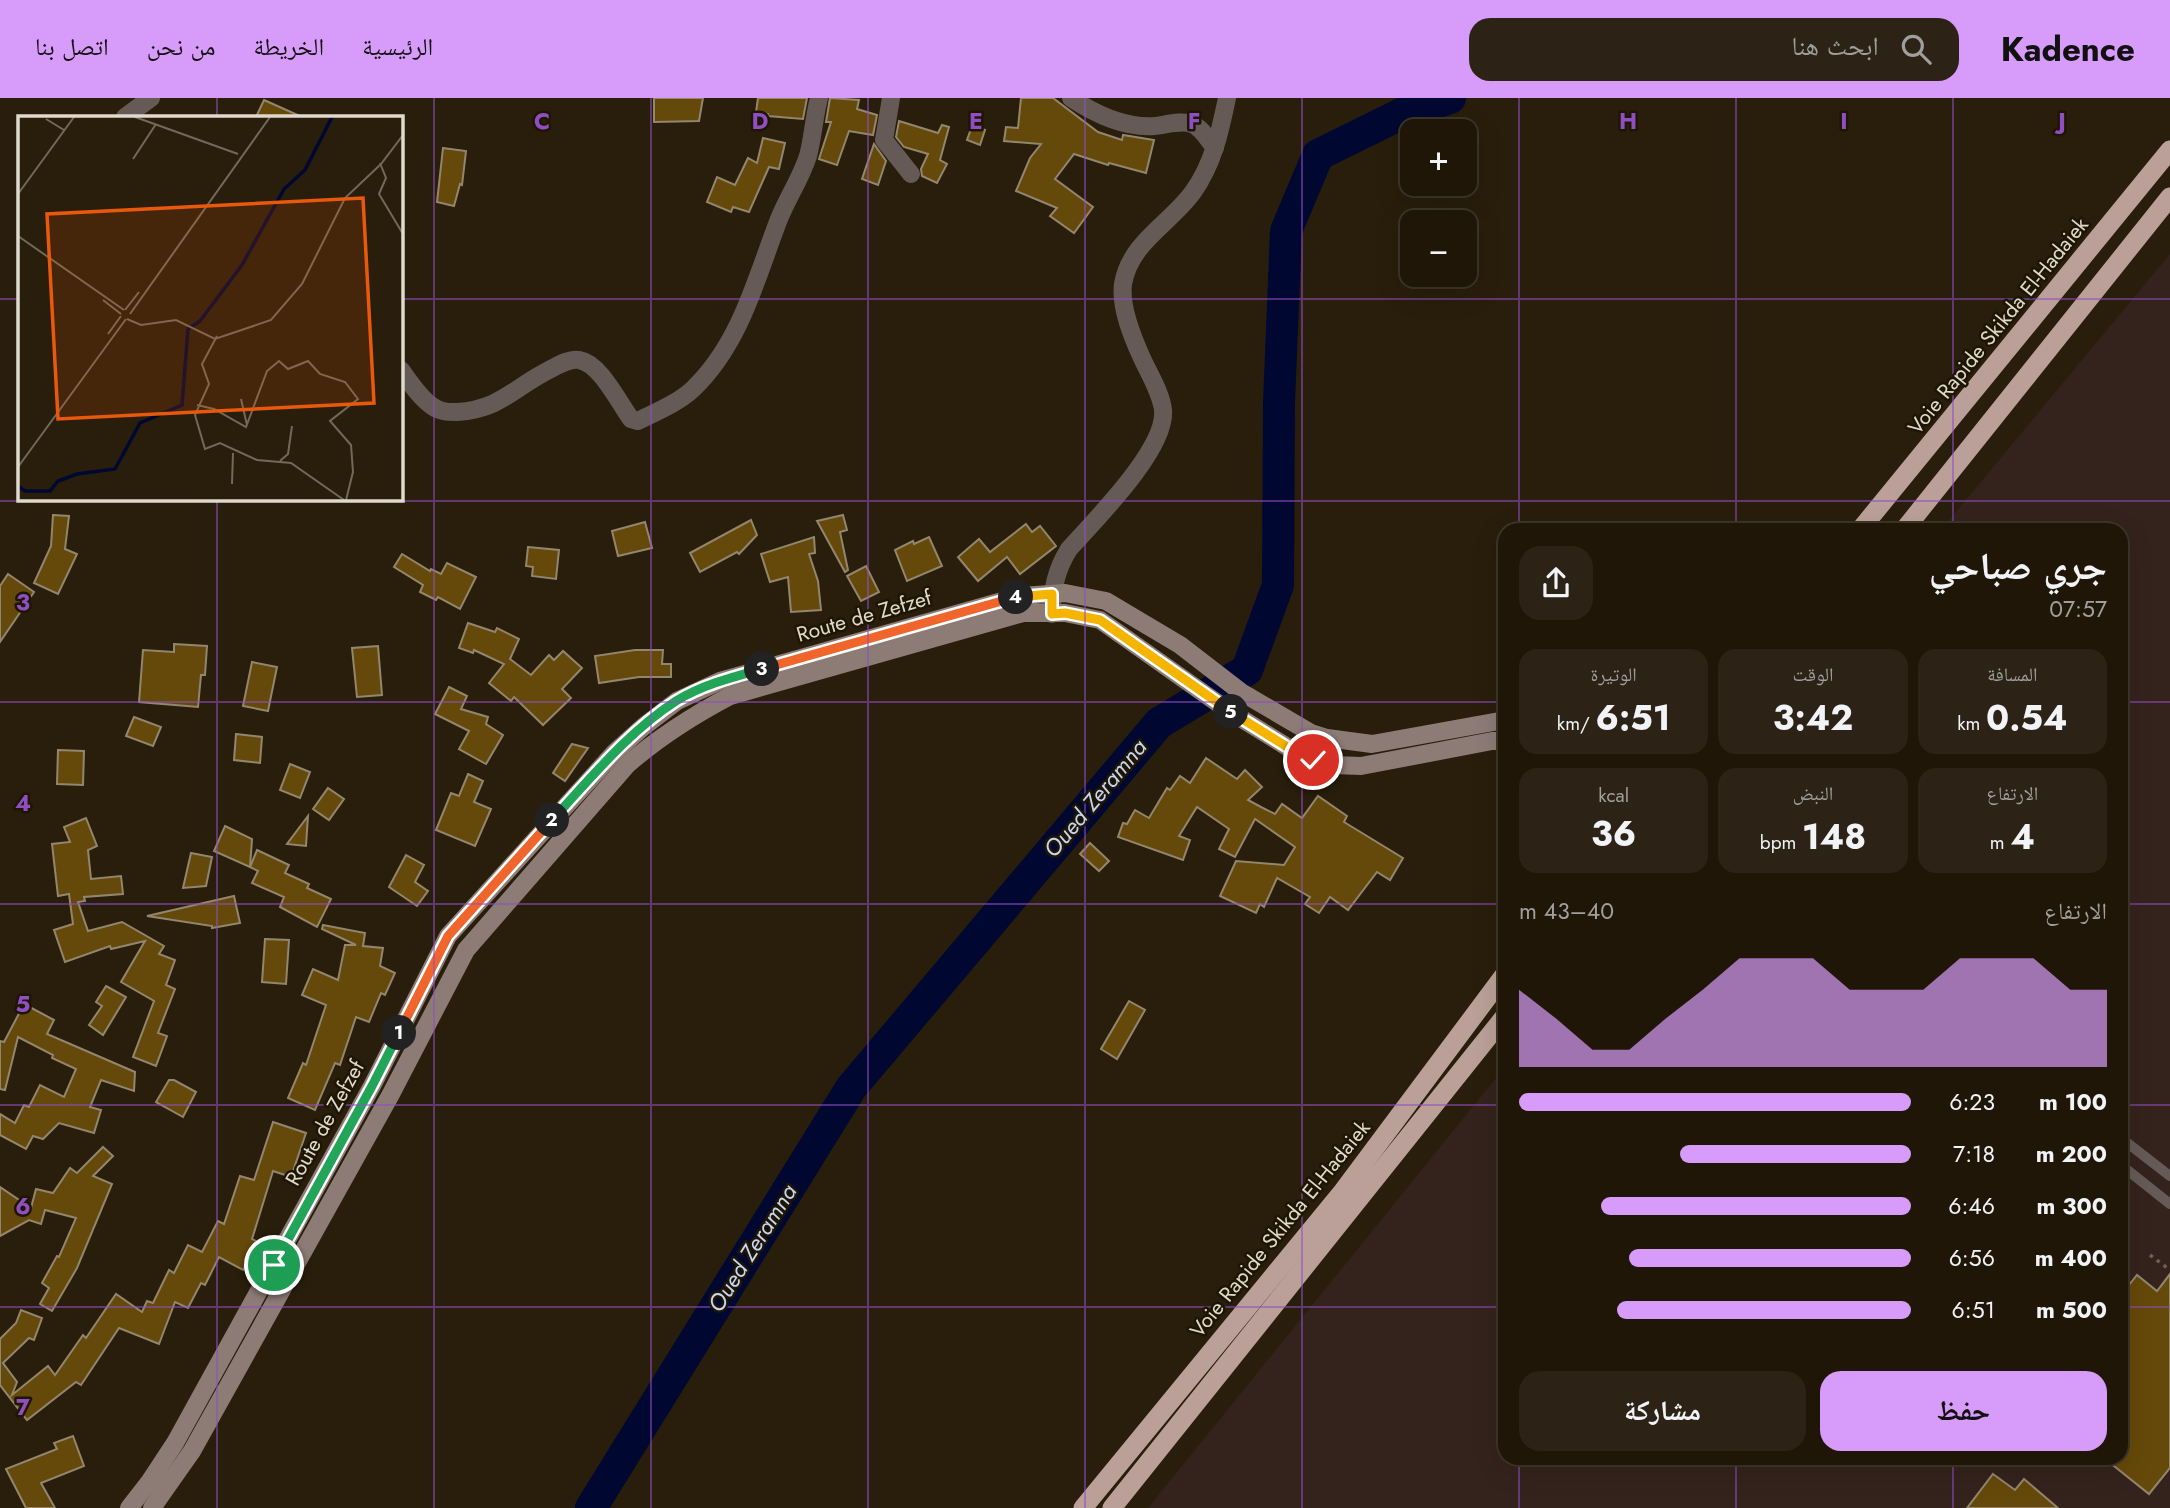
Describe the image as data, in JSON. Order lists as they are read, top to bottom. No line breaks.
{"streets":{"highway":["Voie Rapide Skikda El-Hadaiek"],"main road":["Route de Zefzef"]},"water":["Oued Zeramna"],"page":{"header":"Kadence","search":"ابحث هنا","nav":["الرئيسية","الخريطة","من نحن","اتصل بنا"],"map_buttons":["+","−"],"heading":["جري صباحي","07:57"],"pins":["4","3","5","2","1"],"stats":[["المسافة","0.54 km"],["الوقت","3:42"],["الوتيرة","6:51 /km"],["الارتفاع","4 m"],["النبض","148 bpm"],["kcal","36"]],"chart":["الارتفاع","40–43 m"],"list":[{"name":"100 m","note":"6:23"},{"name":"200 m","note":"7:18"},{"name":"300 m","note":"6:46"},{"name":"400 m","note":"6:56"},{"name":"500 m","note":"6:51"}],"buttons":["حفظ","مشاركة"]},"grid":{"columns":["C","D","E","F","H","I","J"],"rows":["3","4","5","6","7"]}}
